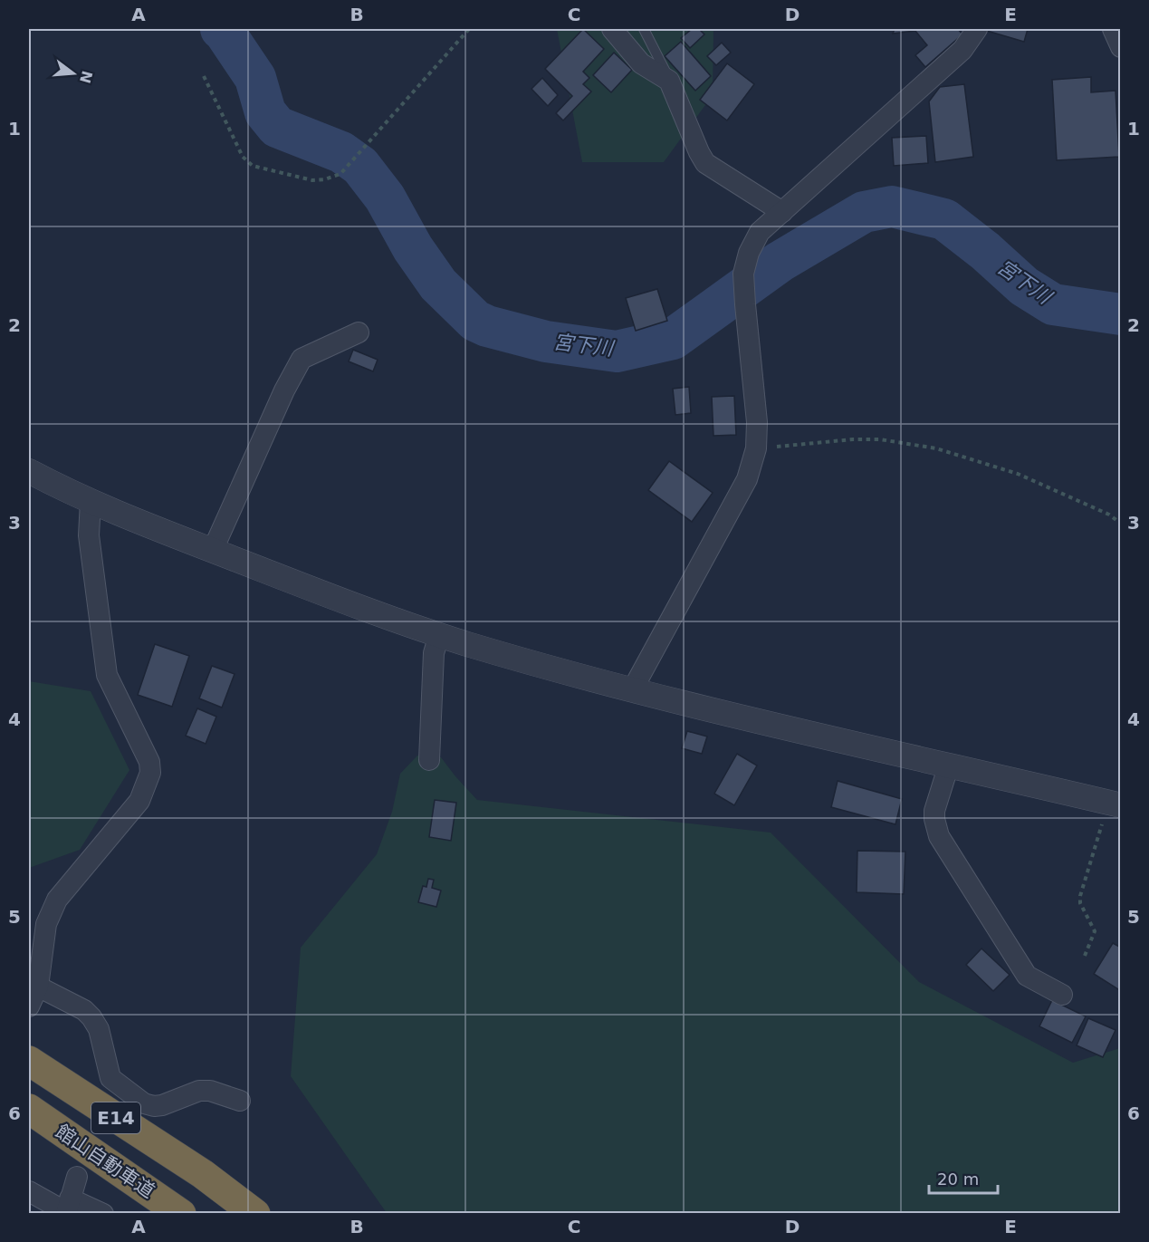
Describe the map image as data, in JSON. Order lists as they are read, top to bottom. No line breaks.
{"streets":{"highway":["E14","館山自動車道"]},"water":["宮下川"],"scale_bar":"20 m","north":"right","grid":{"columns":["A","B","C","D","E"],"rows":["1","2","3","4","5","6"]}}
